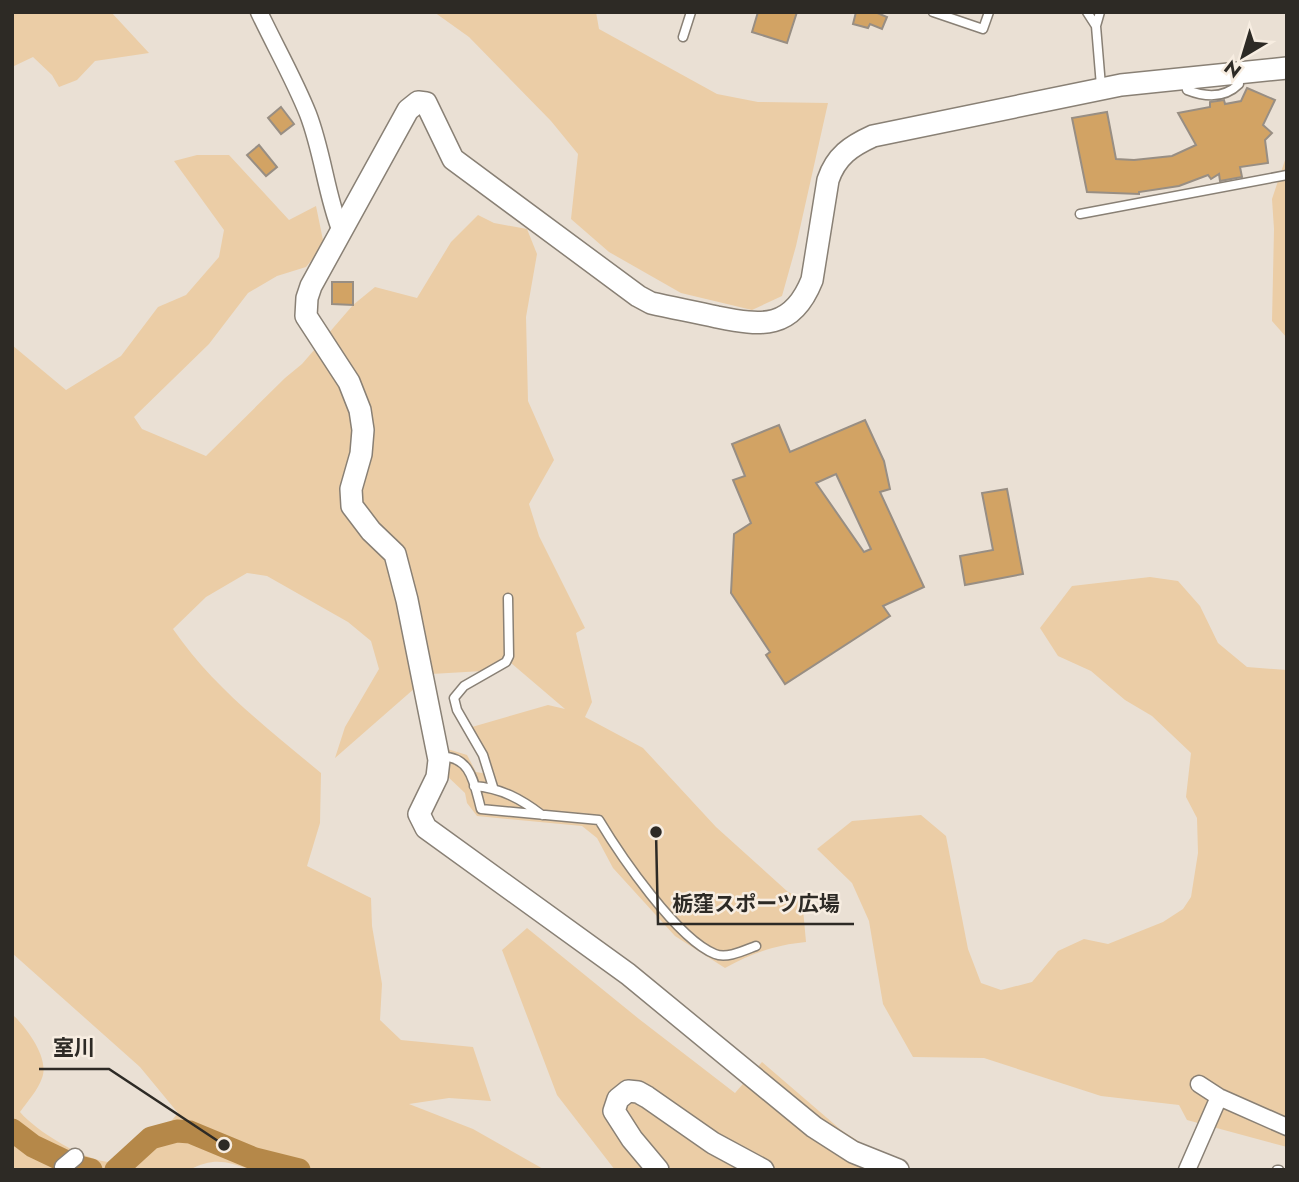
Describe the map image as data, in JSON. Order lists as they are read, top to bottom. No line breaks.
{"places":["栃窪スポーツ広場","室川"],"north":"bottom left"}
